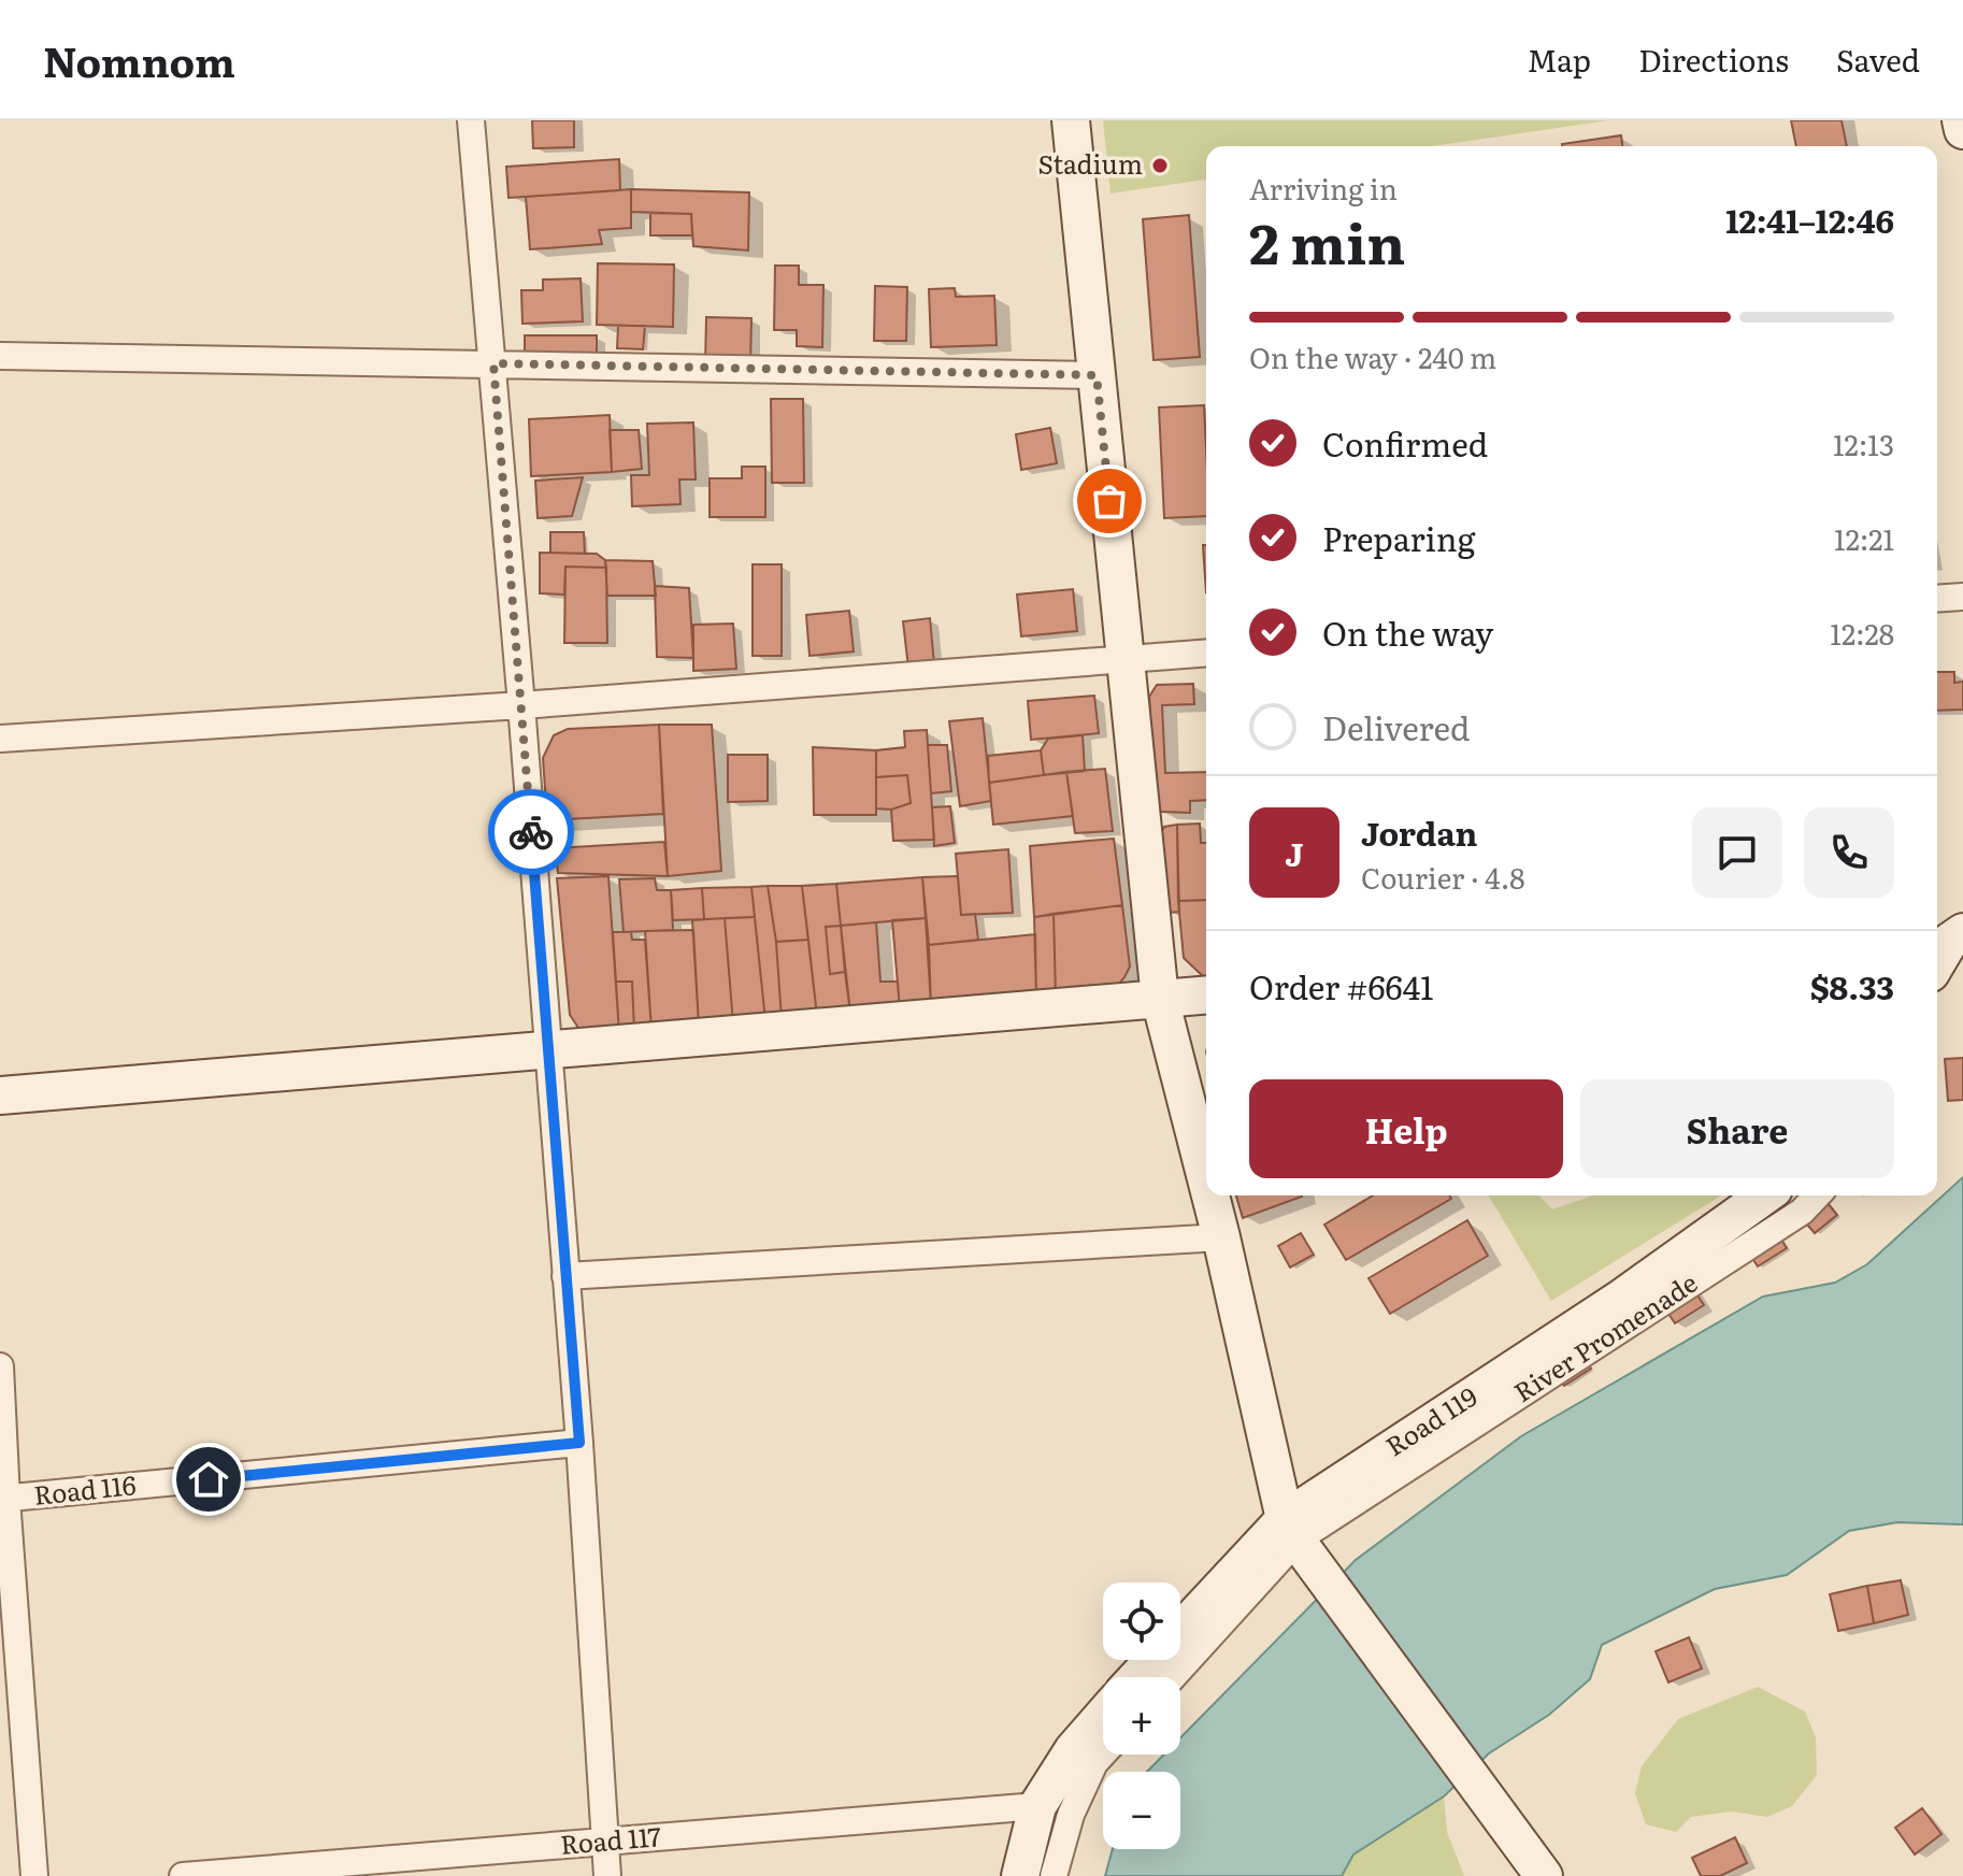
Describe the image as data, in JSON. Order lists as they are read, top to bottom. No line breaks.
{"streets":{"street":["River Promenade","Road 119","Road 116","Road 117"]},"crossings":[["River Promenade","Road 119"]],"places":["Stadium"],"page":{"header":"Nomnom","nav":["Map","Directions","Saved"],"heading":["2 min","Arriving in","12:41–12:46"],"panel":["Jordan","Courier · 4.8","Order #6641","$8.33"],"bar":"On the way · 240 m","list":[["Confirmed","12:13"],["Preparing","12:21"],["On the way","12:28"],"Delivered"],"round":"J","buttons":["Help","Share"],"map_buttons":["+","−"]}}
